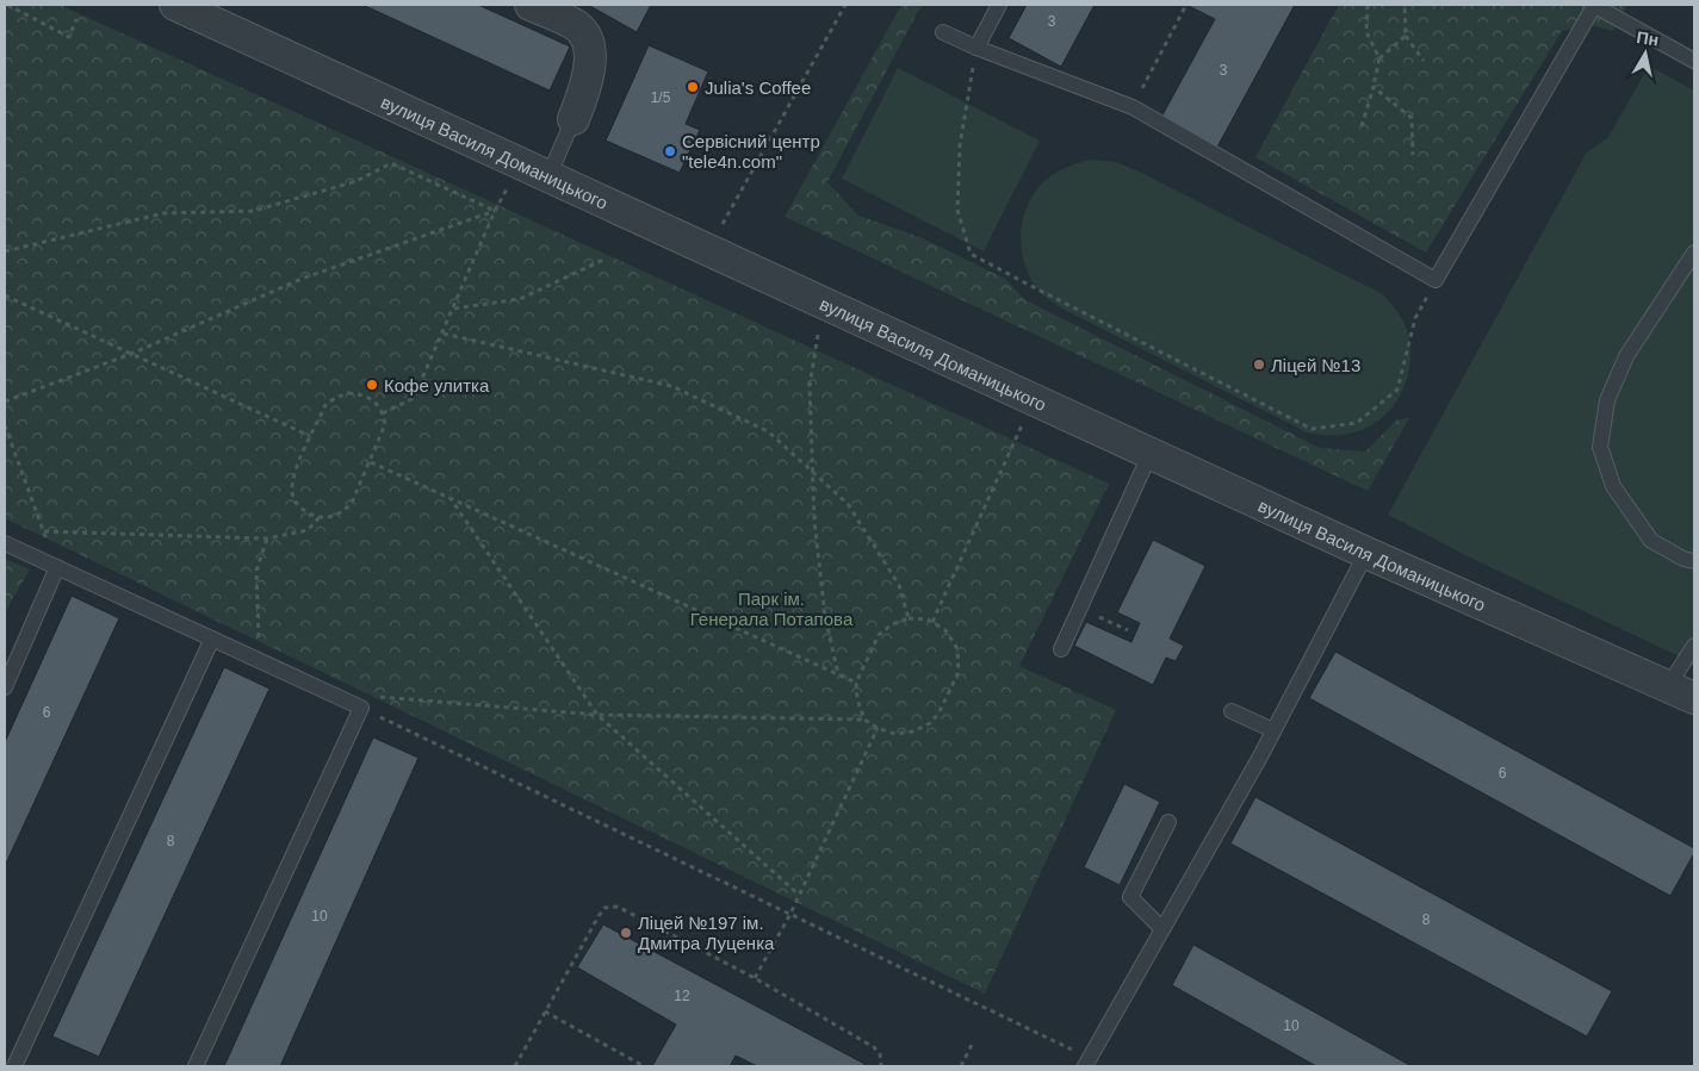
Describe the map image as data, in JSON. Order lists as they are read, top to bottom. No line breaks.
{"streets":{"street":["вулиця Василя Доманицького"]},"parks":["Парк ім. Генерала Потапова"],"places":["Julia's Coffee","Сервісний центр \"tele4n.com\"","Ліцей №13","Кофе улитка","Ліцей №197 ім. Дмитра Луценка"],"house_numbers":["3","3","1/5","6","6","8","10","8","12","10"],"north":"top"}
